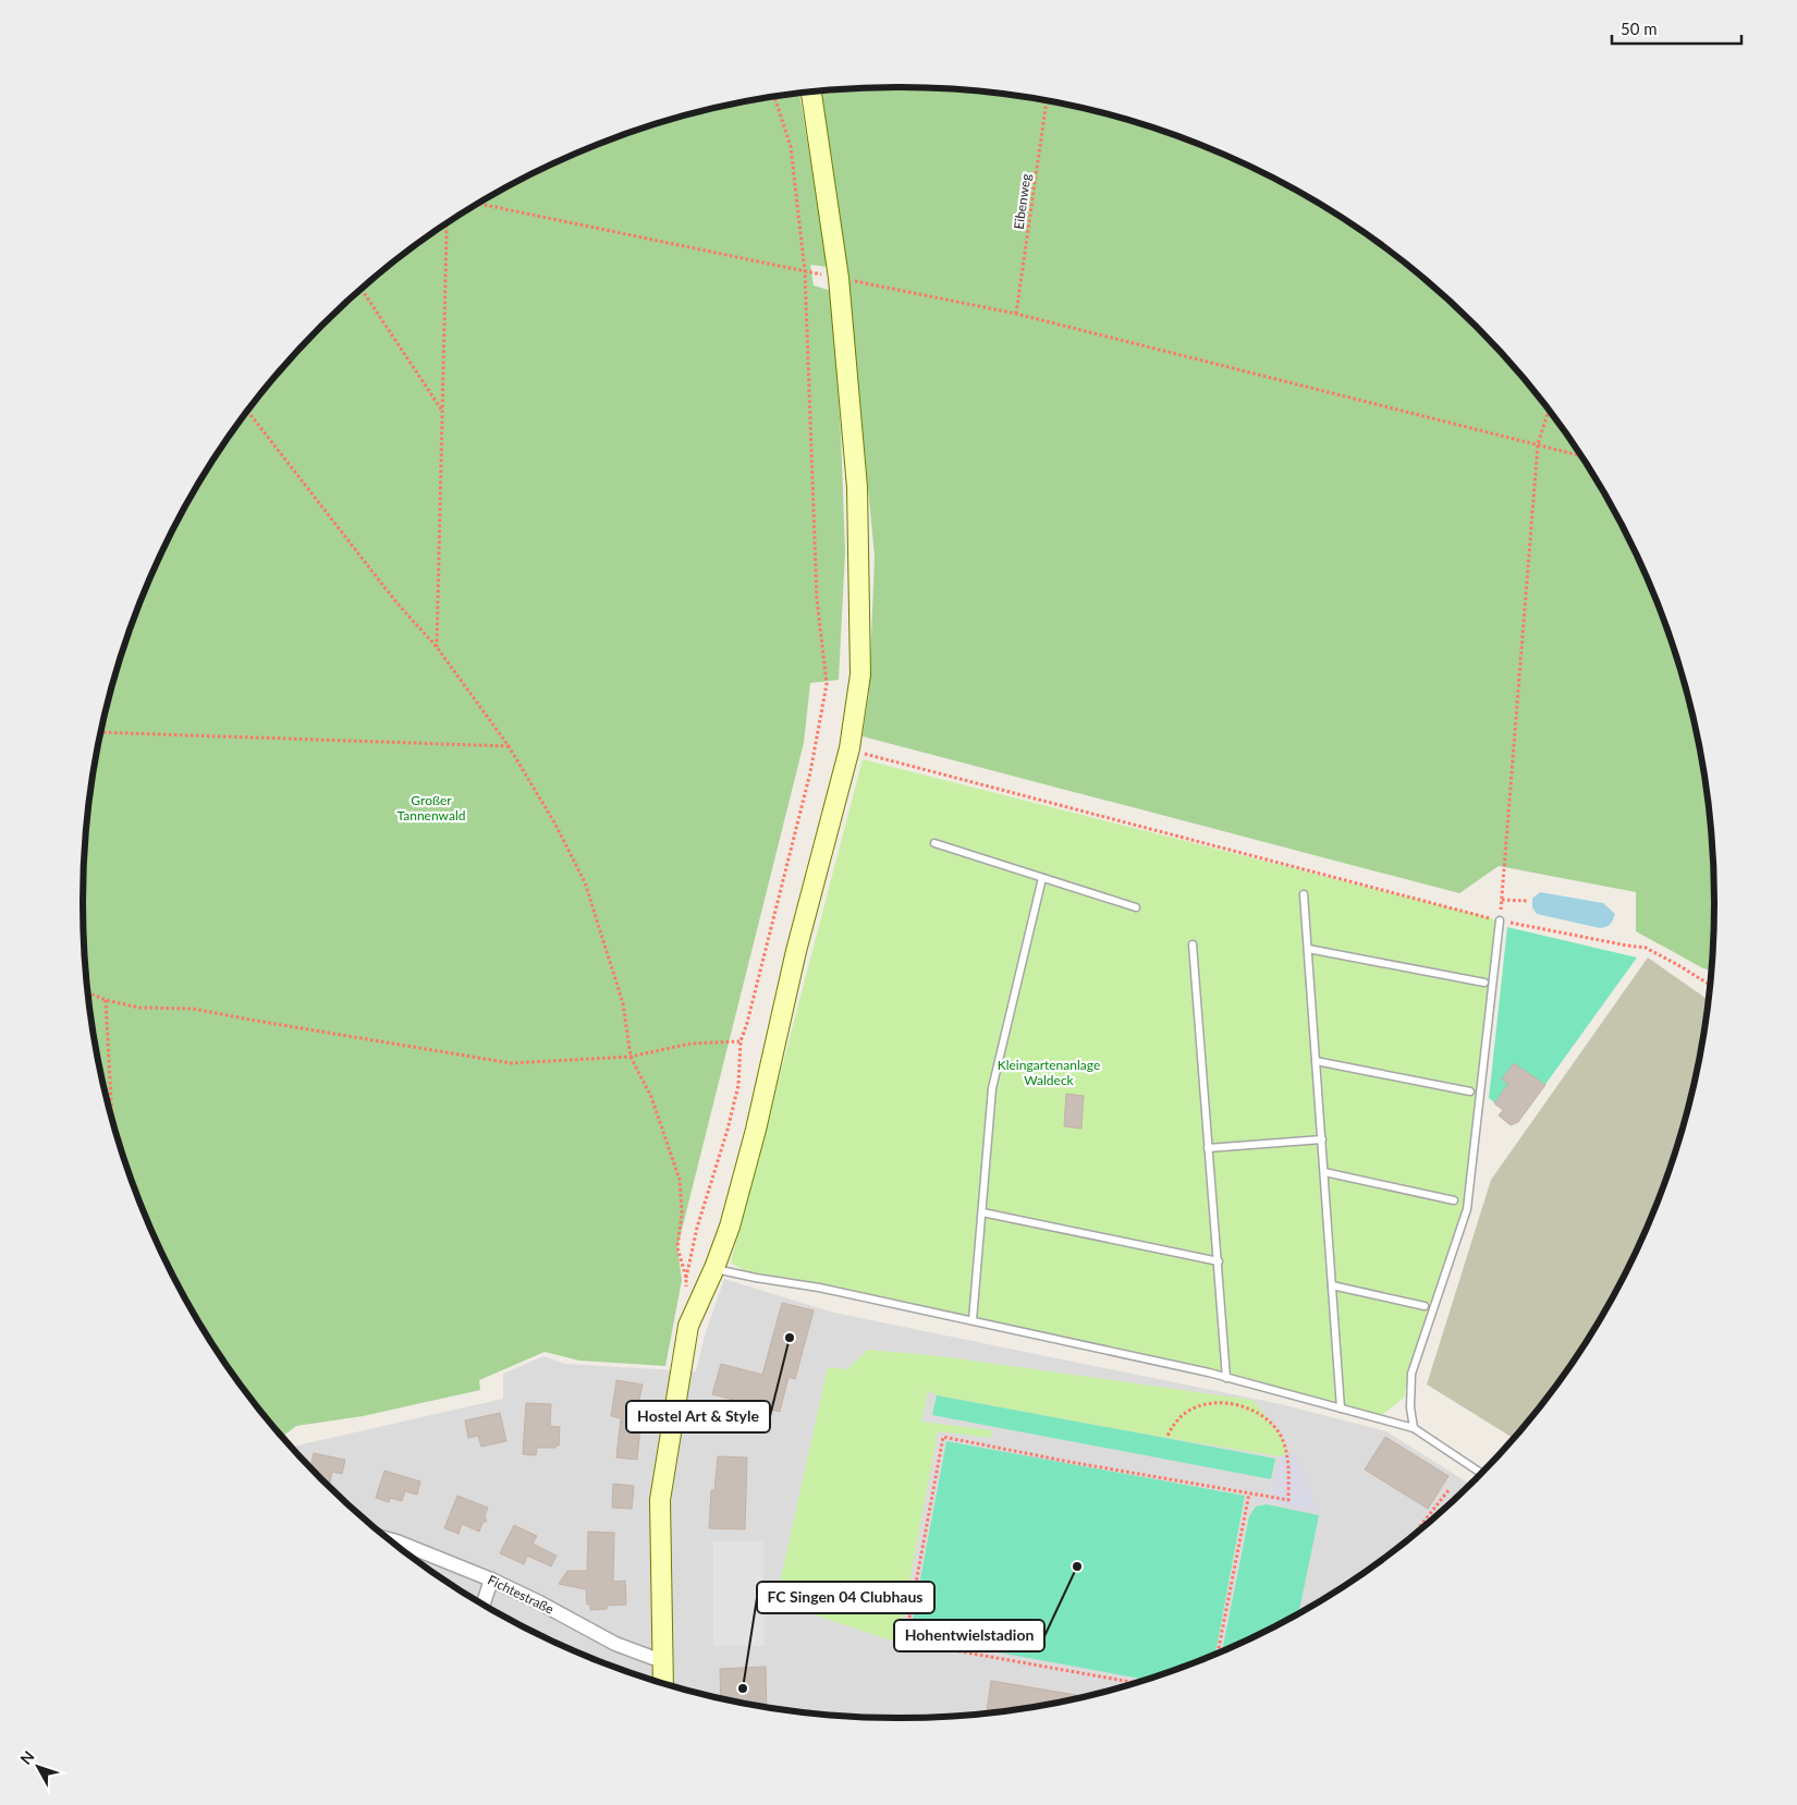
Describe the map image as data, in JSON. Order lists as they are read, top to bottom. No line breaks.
{"streets":{"street":["Fichtestraße"],"path":["Eibenweg"]},"parks":["Großer Tannenwald","Kleingartenanlage Waldeck"],"places":["Hostel Art & Style","Hohentwielstadion","FC Singen 04 Clubhaus"],"scale_bar":"50 m","north":"top left"}
